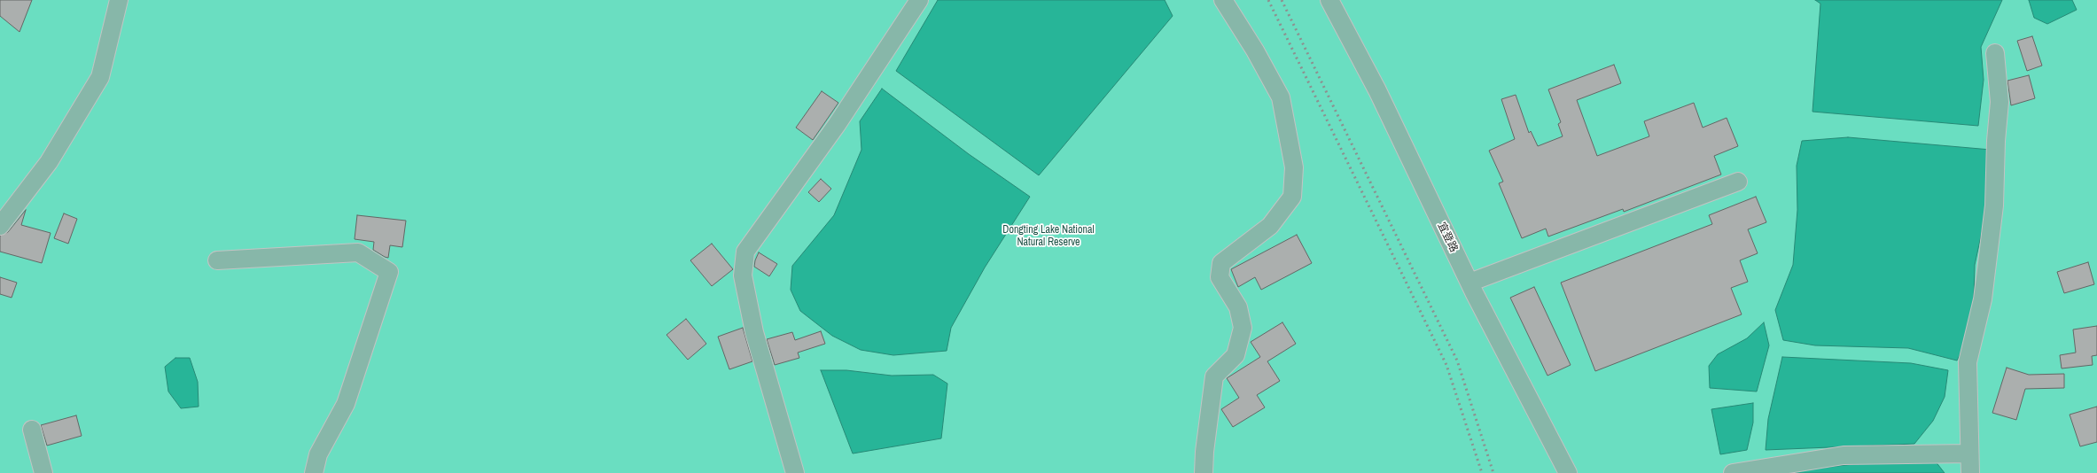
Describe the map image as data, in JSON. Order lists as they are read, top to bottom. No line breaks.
{"streets":{"street":["宜登路"]},"parks":["Dongting Lake National Natural Reserve"]}
